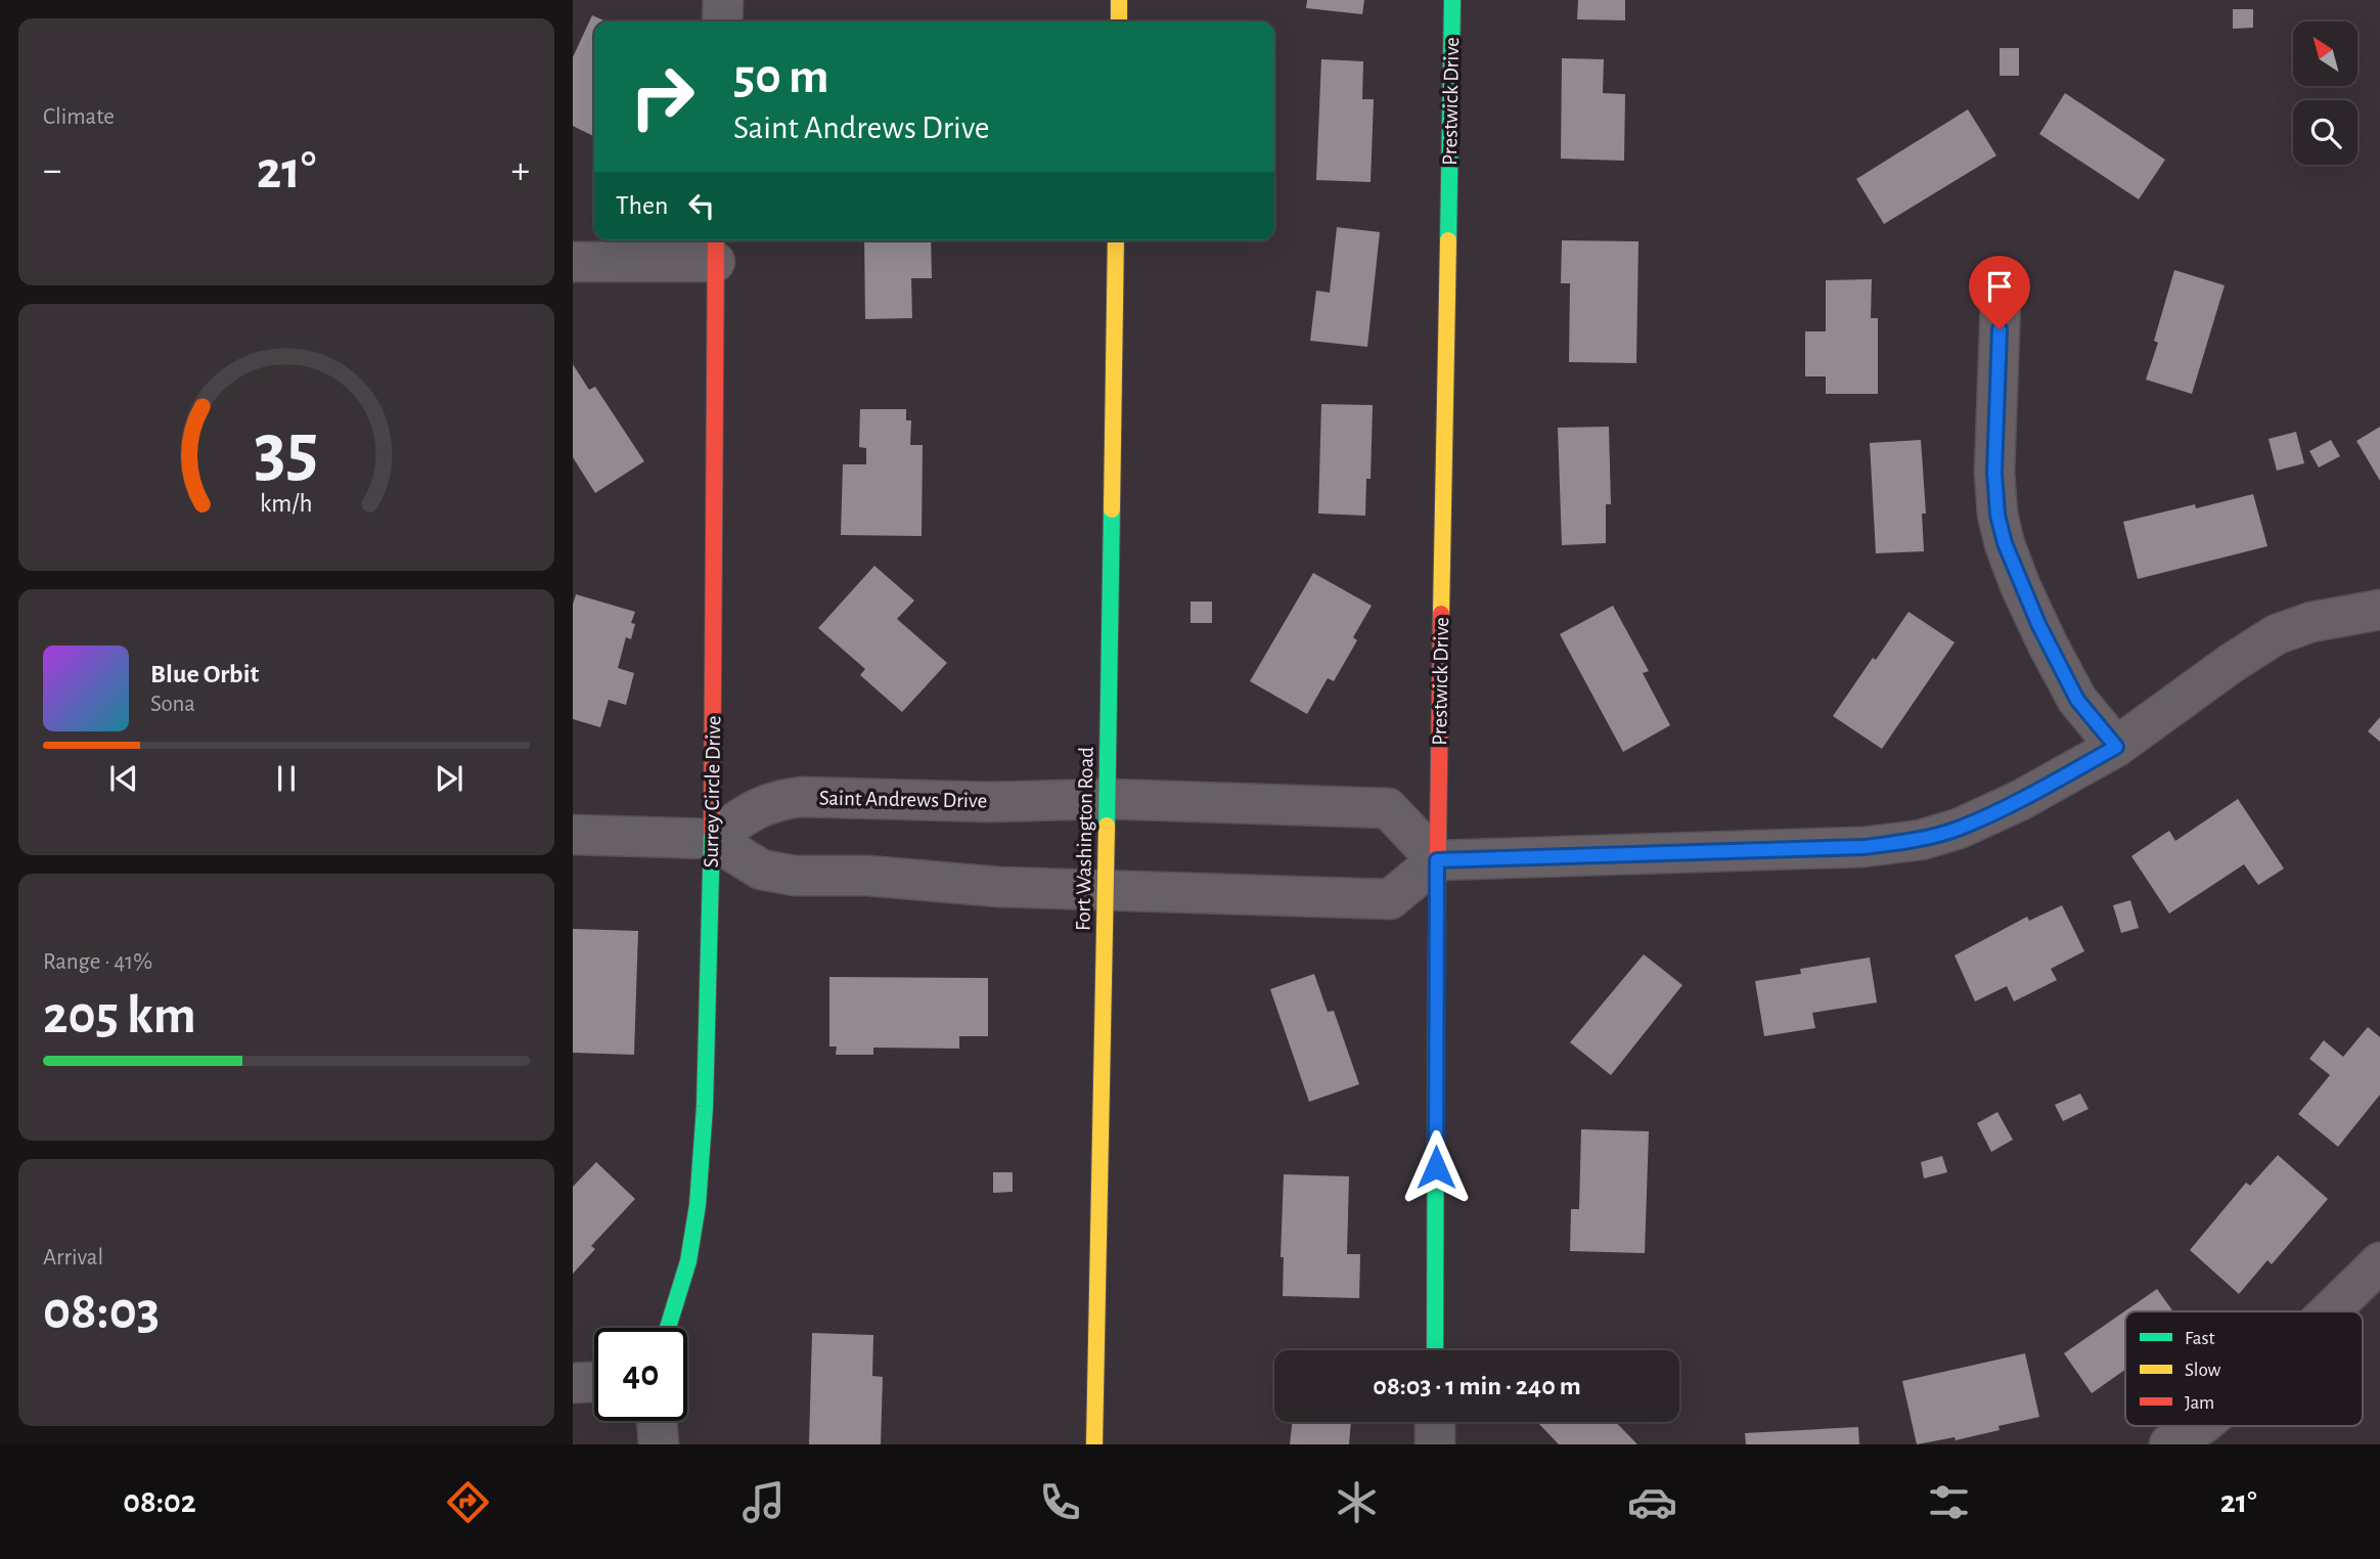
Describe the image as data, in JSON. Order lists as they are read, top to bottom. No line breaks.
{"streets":{"street":["Prestwick Drive","Surrey Circle Drive","Saint Andrews Drive","Fort Washington Road"]},"crossings":[["Prestwick Drive","Saint Andrews Drive"],["Surrey Circle Drive","Saint Andrews Drive"],["Saint Andrews Drive","Fort Washington Road"]],"legend":["Fast","Slow","Jam"],"north":"top left","page":{"tile":["Climate",["Range · 41%","205 km"],["Arrival","08:03"]],"turn":["50 m","Saint Andrews Drive"],"heat":["−","21°","+"],"then":"Then","song":["Blue Orbit","Sona"],"limit":"40","trip":"08:03 · 1 min · 240 m","tabs":["08:02","21°"],"gauge":["35","km/h"]}}
